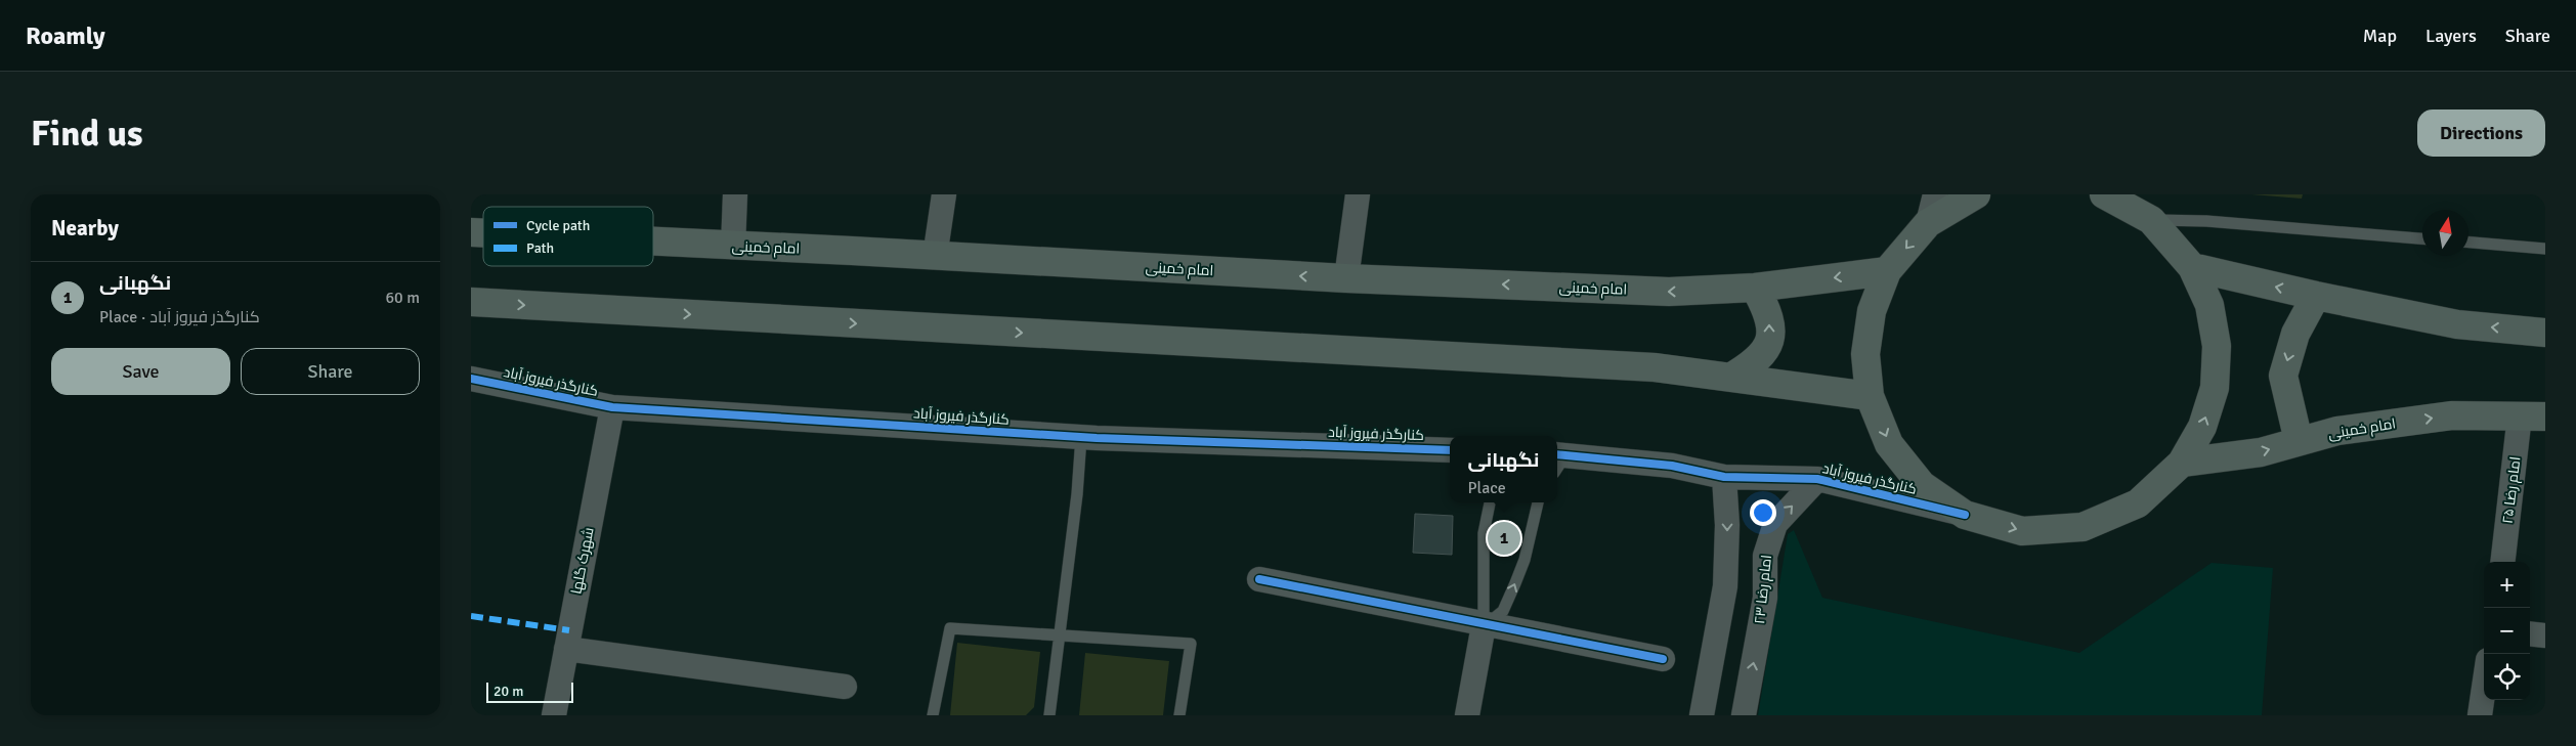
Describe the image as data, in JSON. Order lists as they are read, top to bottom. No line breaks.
{"streets":{"main road":["امام خمینی"],"street":["کنارگذر فیروز آباد","امام رضا ۲۵","شهرک گلها","امام رضا ۲۳"]},"crossings":[["امام خمینی","امام رضا ۲۵"],["کنارگذر فیروز آباد","شهرک گلها"],["کنارگذر فیروز آباد","امام رضا ۲۳"]],"legend":["Cycle path","Path"],"scale_bar":"20 m","north":"top","page":{"header":"Roamly","nav":["Map","Layers","Share"],"buttons":["Directions",["Save","Share"]],"title":"Find us","heading":"Nearby","list":[{"mark":"1","name":"نگهبانی","note":"Place · کنارگذر فیروز آباد","value":"60 m"}],"popup":["نگهبانی","Place"],"pins":"1","map_buttons":["+","−"],"scale":"20 m"}}
